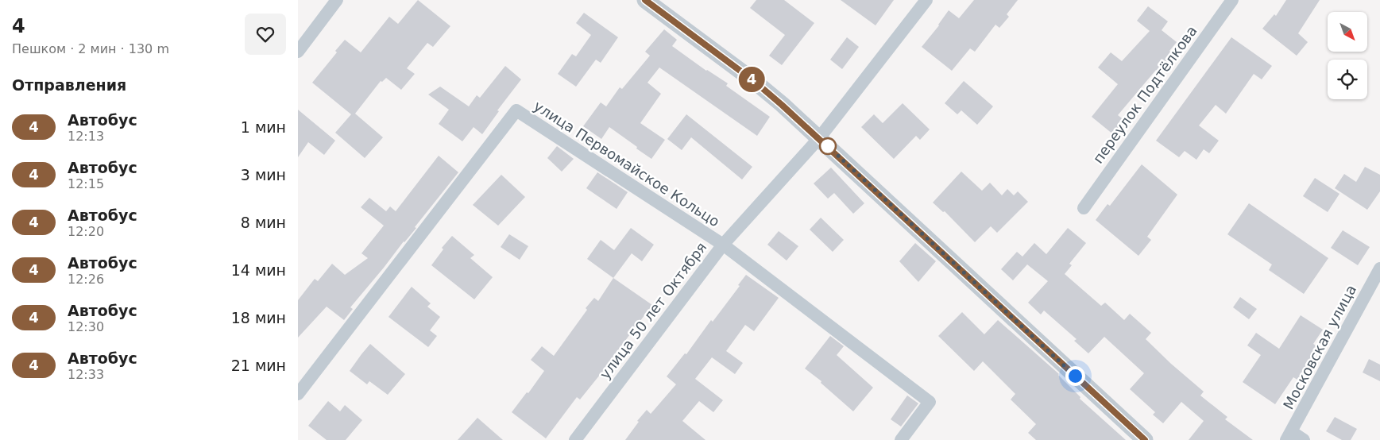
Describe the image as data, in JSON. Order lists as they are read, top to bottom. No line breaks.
{"streets":{"street":["переулок Подтёлкова","улица Первомайское Кольцо","улица 50 лет Октября","Московская улица"]},"crossings":[["улица Первомайское Кольцо","улица 50 лет Октября"]],"lines":["bus line 4"],"north":"bottom right","page":{"heading":[["4","Пешком · 2 мин · 130 m"],"Отправления"],"on_map":"4","list":[{"mark":"4","name":"Автобус","note":"12:13","value":"1 мин"},{"mark":"4","name":"Автобус","note":"12:15","value":"3 мин"},{"mark":"4","name":"Автобус","note":"12:20","value":"8 мин"},{"mark":"4","name":"Автобус","note":"12:26","value":"14 мин"},{"mark":"4","name":"Автобус","note":"12:30","value":"18 мин"},{"mark":"4","name":"Автобус","note":"12:33","value":"21 мин"}]}}
